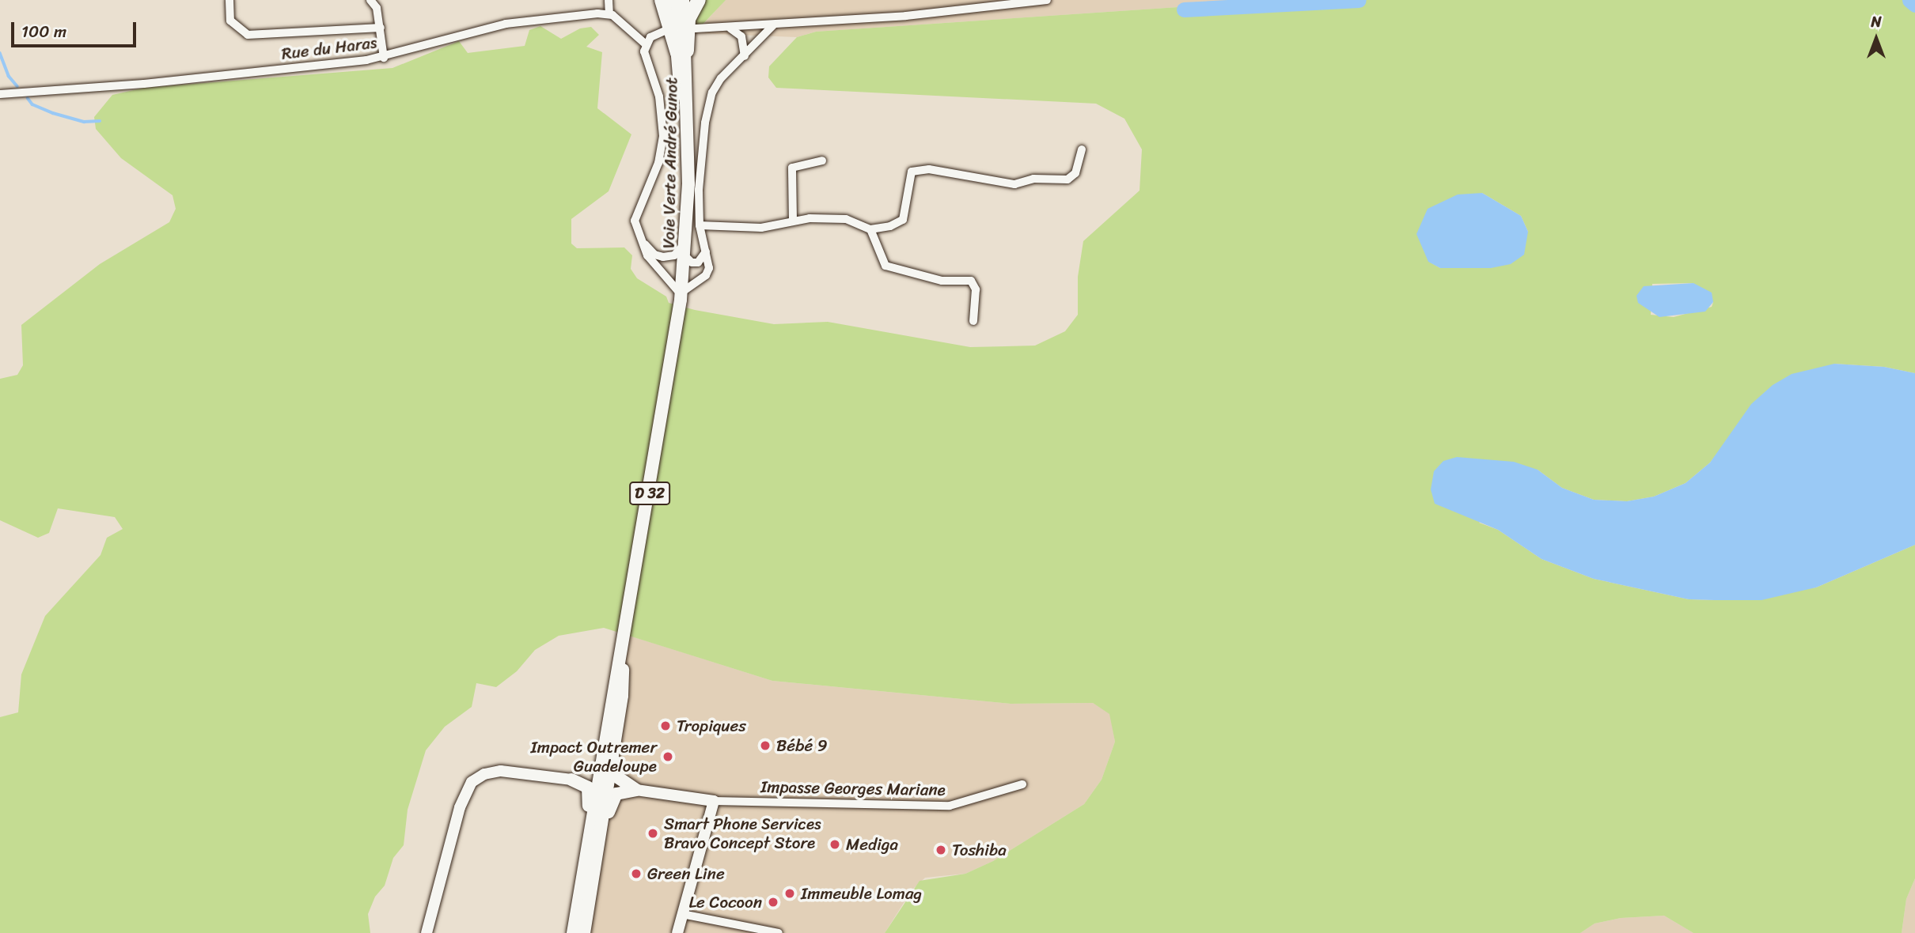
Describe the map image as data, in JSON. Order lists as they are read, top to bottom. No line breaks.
{"streets":{"main road":["Voie Verte André Gunot","D 32"],"street":["Rue du Haras","Impasse Georges Mariane"]},"places":["Tropiques","Bébé 9","Impact Outremer Guadeloupe","Smart Phone Services Bravo Concept Store","Mediga","Toshiba","Green Line","Immeuble Lomag","Le Cocoon"],"scale_bar":"100 m","north":"top"}
